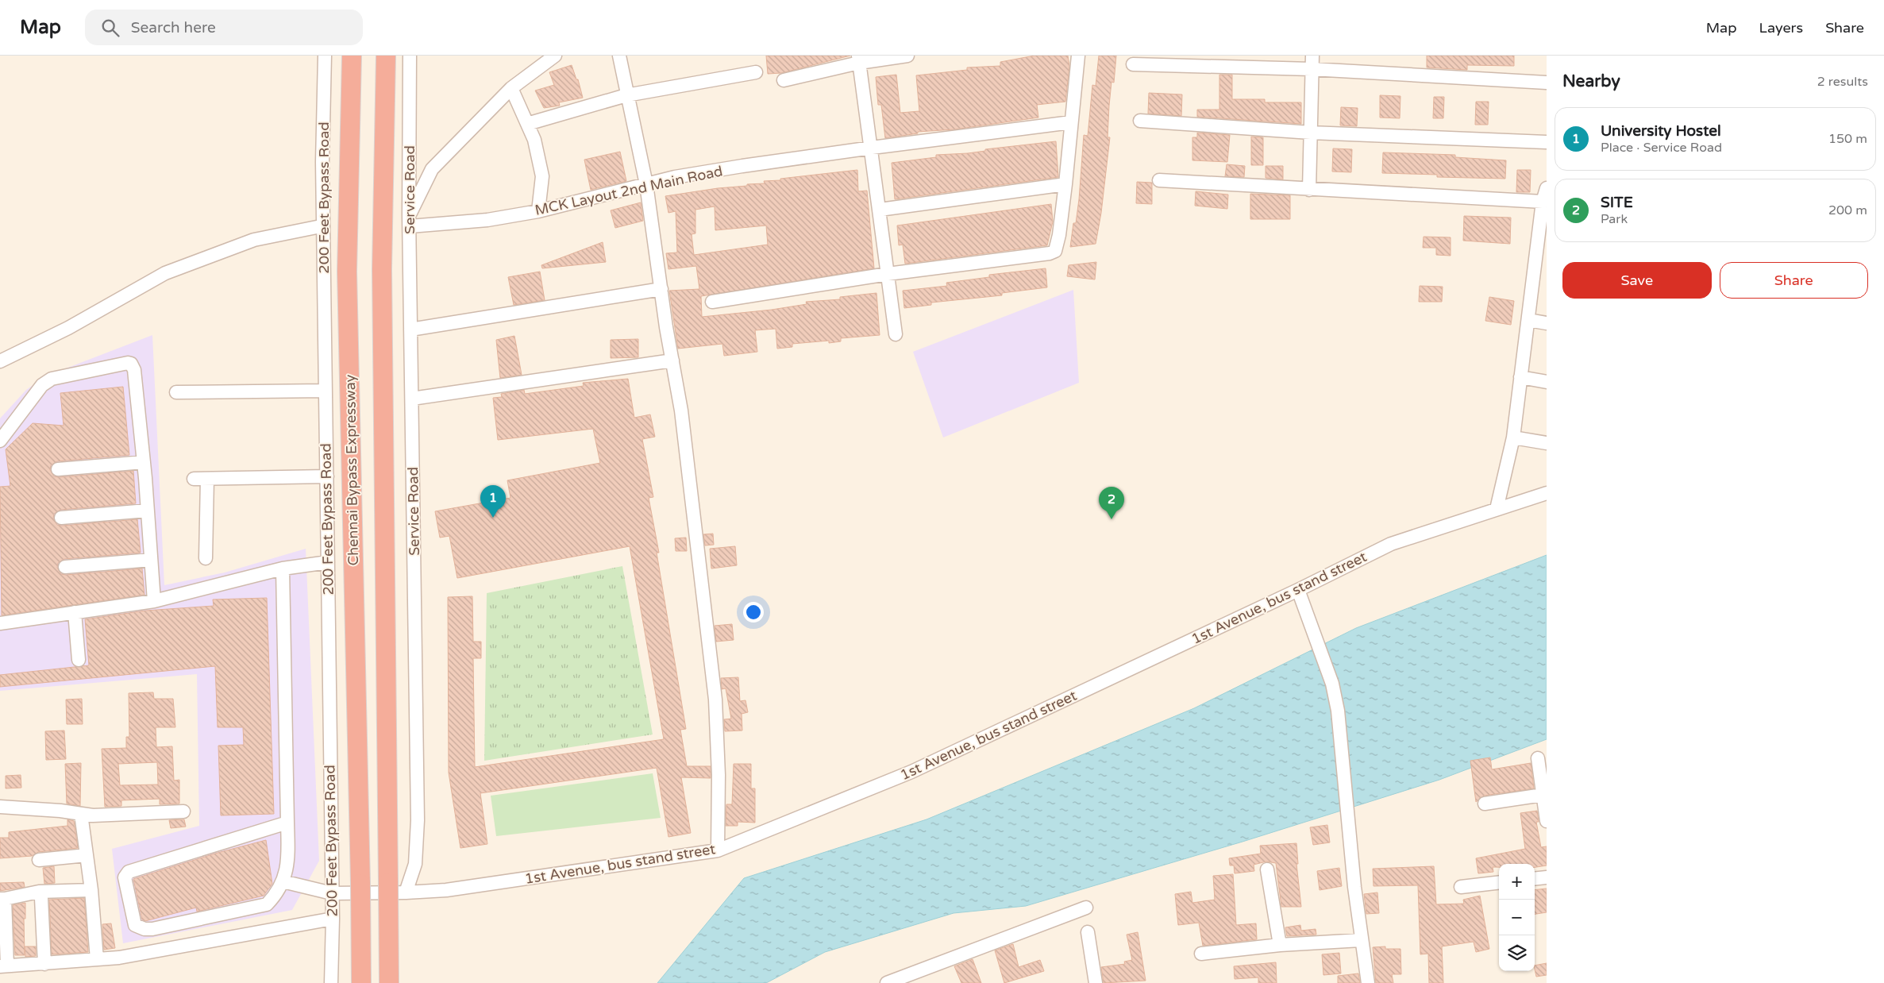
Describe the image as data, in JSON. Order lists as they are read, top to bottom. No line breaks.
{"streets":{"highway":["Chennai Bypass Expressway"],"street":["Service Road","MCK Layout 2nd Main Road","200 Feet Bypass Road","1st Avenue, bus stand street"]},"crossings":[["Service Road","MCK Layout 2nd Main Road"],["Service Road","1st Avenue, bus stand street"]],"page":{"header":"Map","search":"Search here","nav":["Map","Layers","Share"],"heading":["Nearby","2 results"],"list":[{"mark":"1","name":"University Hostel","note":"Place · Service Road","value":"150 m"},{"mark":"2","name":"SITE","note":"Park","value":"200 m"}],"buttons":["Save","Share"],"pins":["1","2"],"map_buttons":["+","−"]}}
